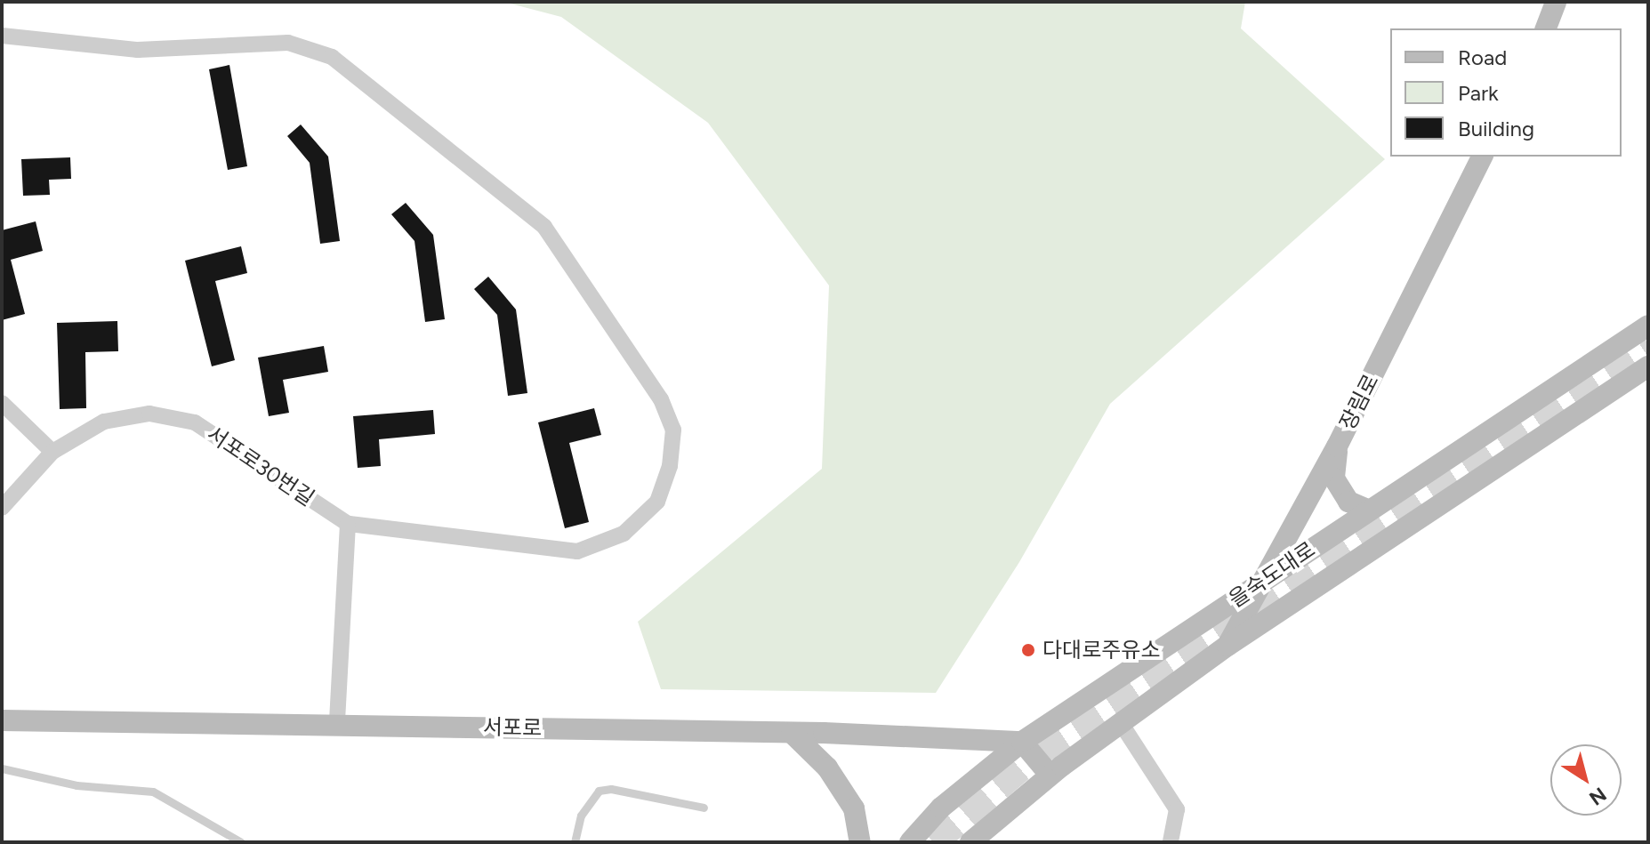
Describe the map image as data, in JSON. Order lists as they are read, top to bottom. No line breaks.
{"streets":{"street":["장림로","서포로30번길","을숙도대로","서포로"]},"crossings":[["장림로","을숙도대로"],["을숙도대로","서포로"]],"places":["다대로주유소"],"legend":["Road","Park","Building"],"north":"bottom right"}
